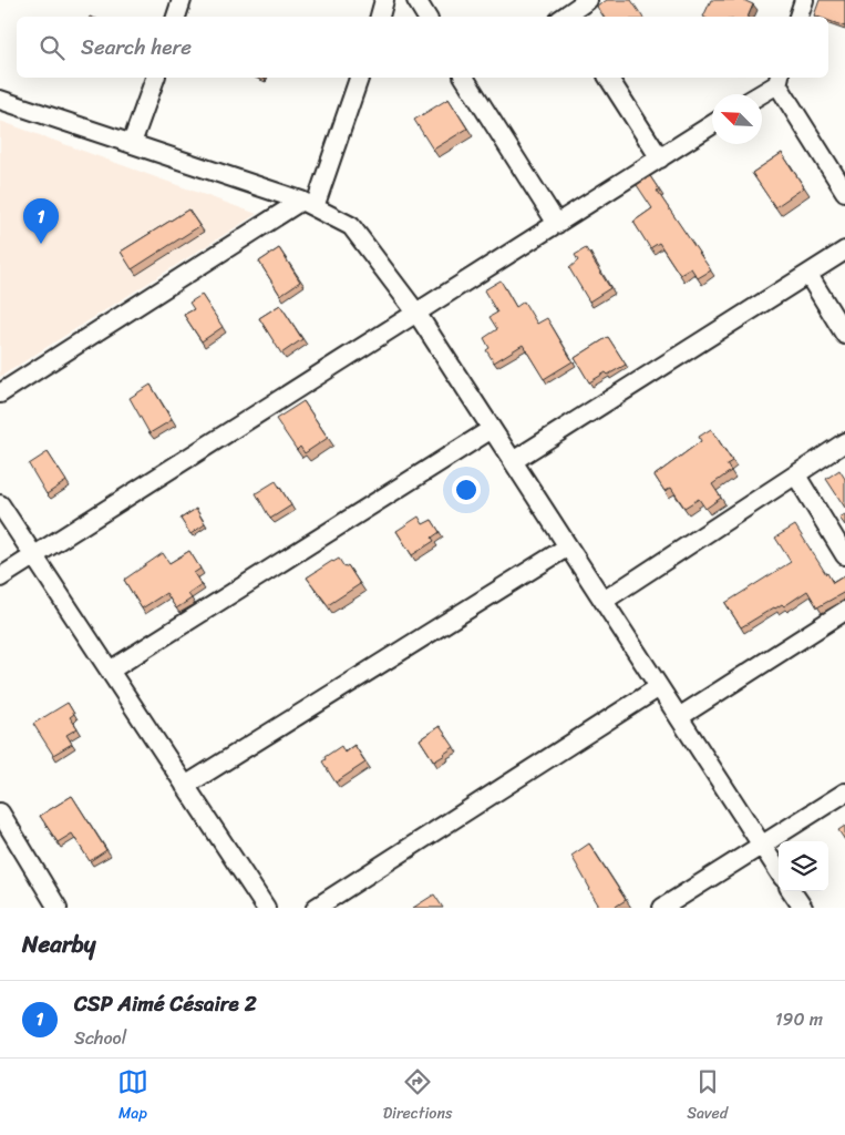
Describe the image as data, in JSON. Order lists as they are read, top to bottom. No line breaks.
{"north":"top left","page":{"search":"Search here","pins":"1","heading":"Nearby","list":[{"mark":"1","name":"CSP Aimé Césaire 2","note":"School","value":"190 m"}],"nav":["Map","Directions","Saved"]}}
